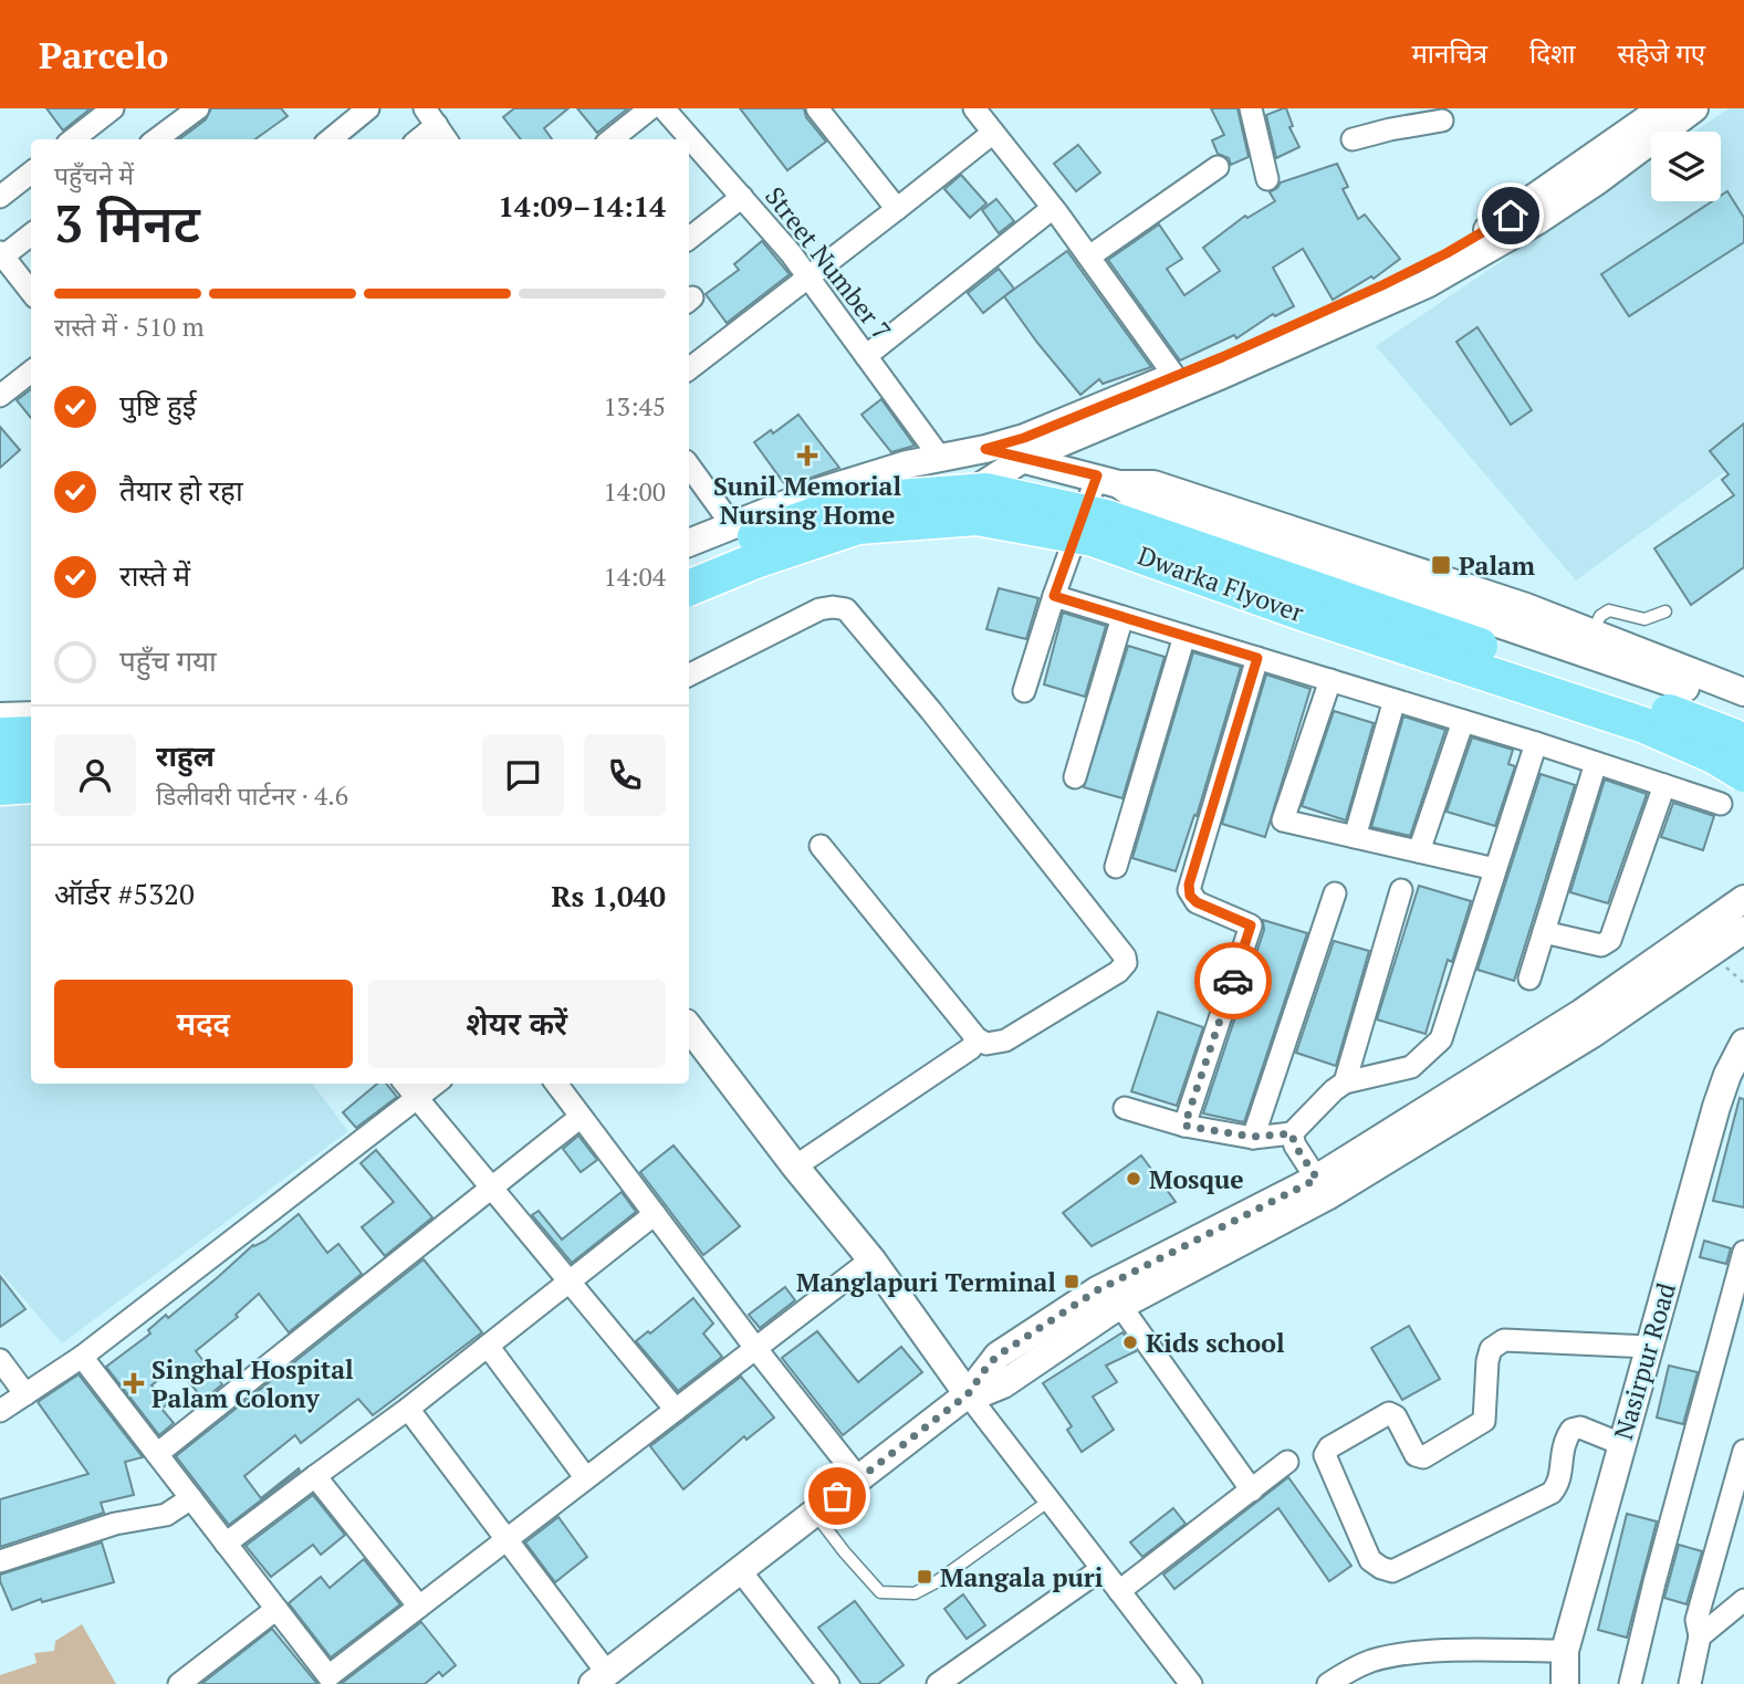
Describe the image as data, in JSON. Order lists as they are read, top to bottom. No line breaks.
{"streets":{"main road":["Dwarka Flyover"],"street":["Street Number 7","Nasirpur Road"]},"places":{"health":["Sunil Memorial Nursing Home","Singhal Hospital Palam Colony"],"transit":["Palam","Manglapuri Terminal","Mangala puri"],"other":["Mosque","Kids school"]},"page":{"header":"Parcelo","nav":["मानचित्र","दिशा","सहेजे गए"],"heading":["3 मिनट","पहुँचने में","14:09–14:14"],"panel":["राहुल","डिलीवरी पार्टनर · 4.6","ऑर्डर #5320","Rs 1,040"],"bar":"रास्ते में · 510 m","list":[["पुष्टि हुई","13:45"],["तैयार हो रहा","14:00"],["रास्ते में","14:04"],"पहुँच गया"],"buttons":["मदद","शेयर करें"]}}
